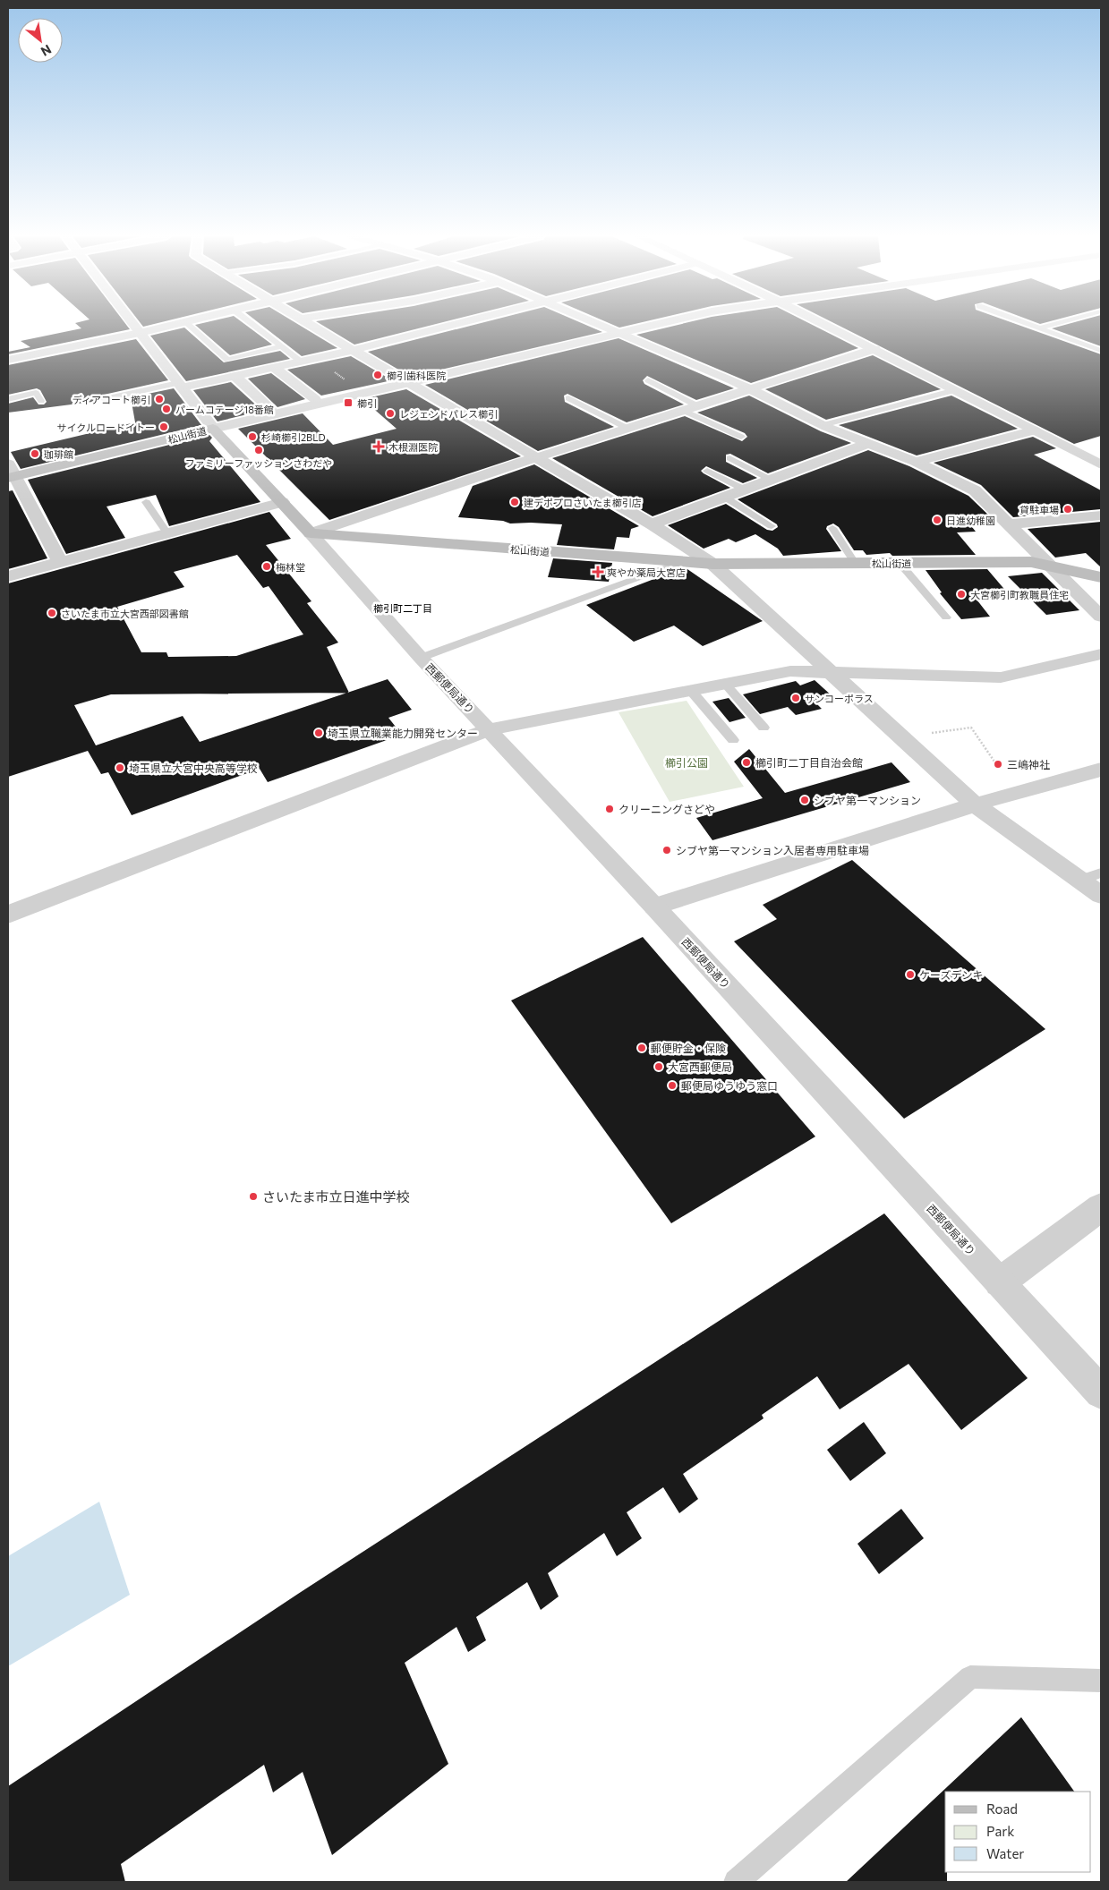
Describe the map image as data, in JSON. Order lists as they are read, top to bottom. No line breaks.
{"streets":{"main road":["松山街道"],"street":["西郵便局通り"]},"crossings":[["松山街道","西郵便局通り"]],"districts":["櫛引町二丁目"],"parks":["櫛引公園"],"places":{"other":["櫛引歯科医院","ディアコート櫛引","パームコテージ18番館","レジェンドパレス櫛引","サイクルロードイトー","杉崎櫛引2BLD","ファミリーファッションさわだや","珈琲館","建デポプロさいたま櫛引店","貸駐車場","日進幼稚園","梅林堂","大宮櫛引町教職員住宅","さいたま市立大宮西部図書館","サンコーポラス","埼玉県立職業能力開発センター","櫛引町二丁目自治会館","三嶋神社","埼玉県立大宮中央高等学校","シブヤ第一マンション","クリーニングさどや","シブヤ第一マンション入居者専用駐車場","ケーズデンキ","郵便貯金・保険","大宮西郵便局","郵便局ゆうゆう窓口","さいたま市立日進中学校"],"transit":["櫛引"],"health":["木根淵医院","爽やか薬局大宮店"]},"legend":["Road","Park","Water"],"north":"bottom right"}
